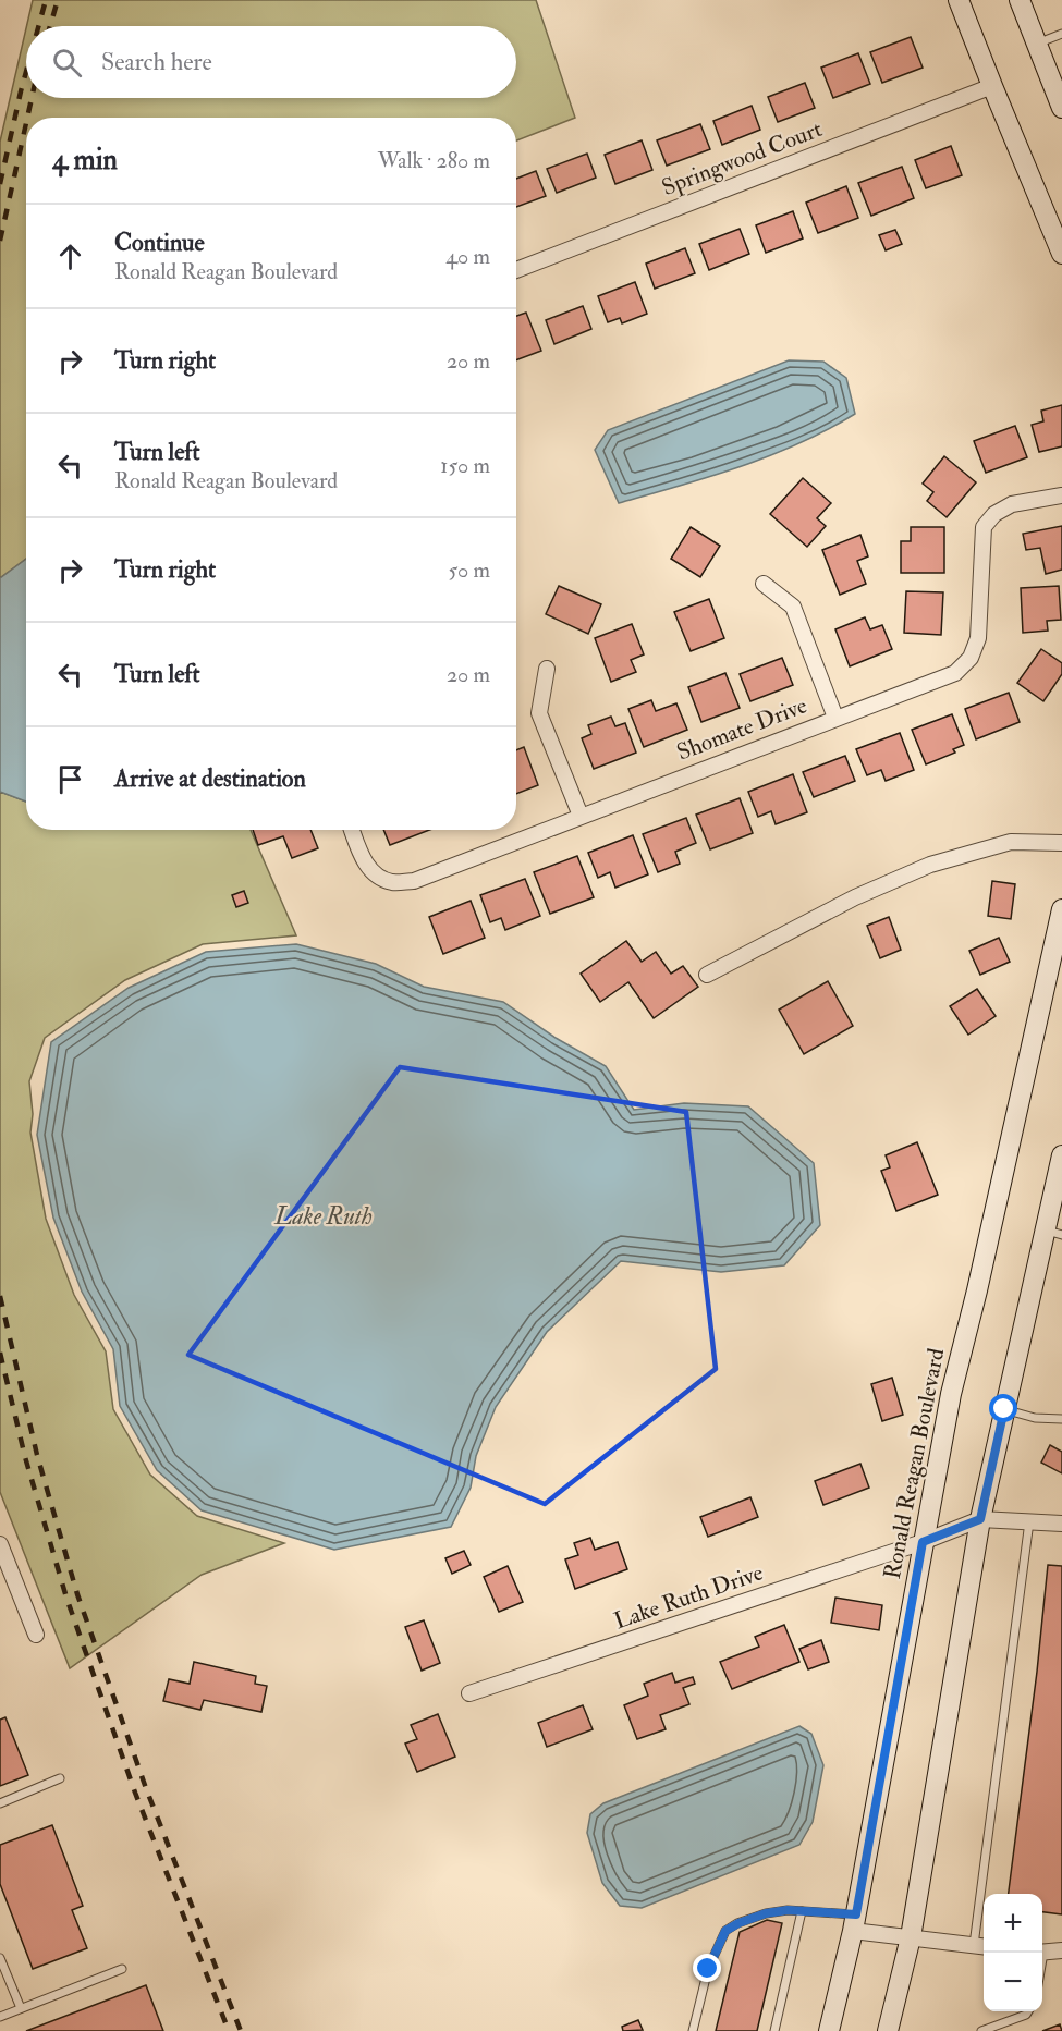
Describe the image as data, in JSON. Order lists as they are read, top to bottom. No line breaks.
{"streets":{"main road":["Ronald Reagan Boulevard"],"street":["Springwood Court","Shomate Drive","Lake Ruth Drive"]},"crossings":[["Ronald Reagan Boulevard","Lake Ruth Drive"]],"water":["Lake Ruth"],"page":{"search":"Search here","heading":["4 min","Walk · 280 m"],"list":[["Continue","Ronald Reagan Boulevard","40 m"],["Turn right","20 m"],["Turn left","Ronald Reagan Boulevard","150 m"],["Turn right","50 m"],["Turn left","20 m"],"Arrive at destination"],"map_buttons":["+","−"]}}
